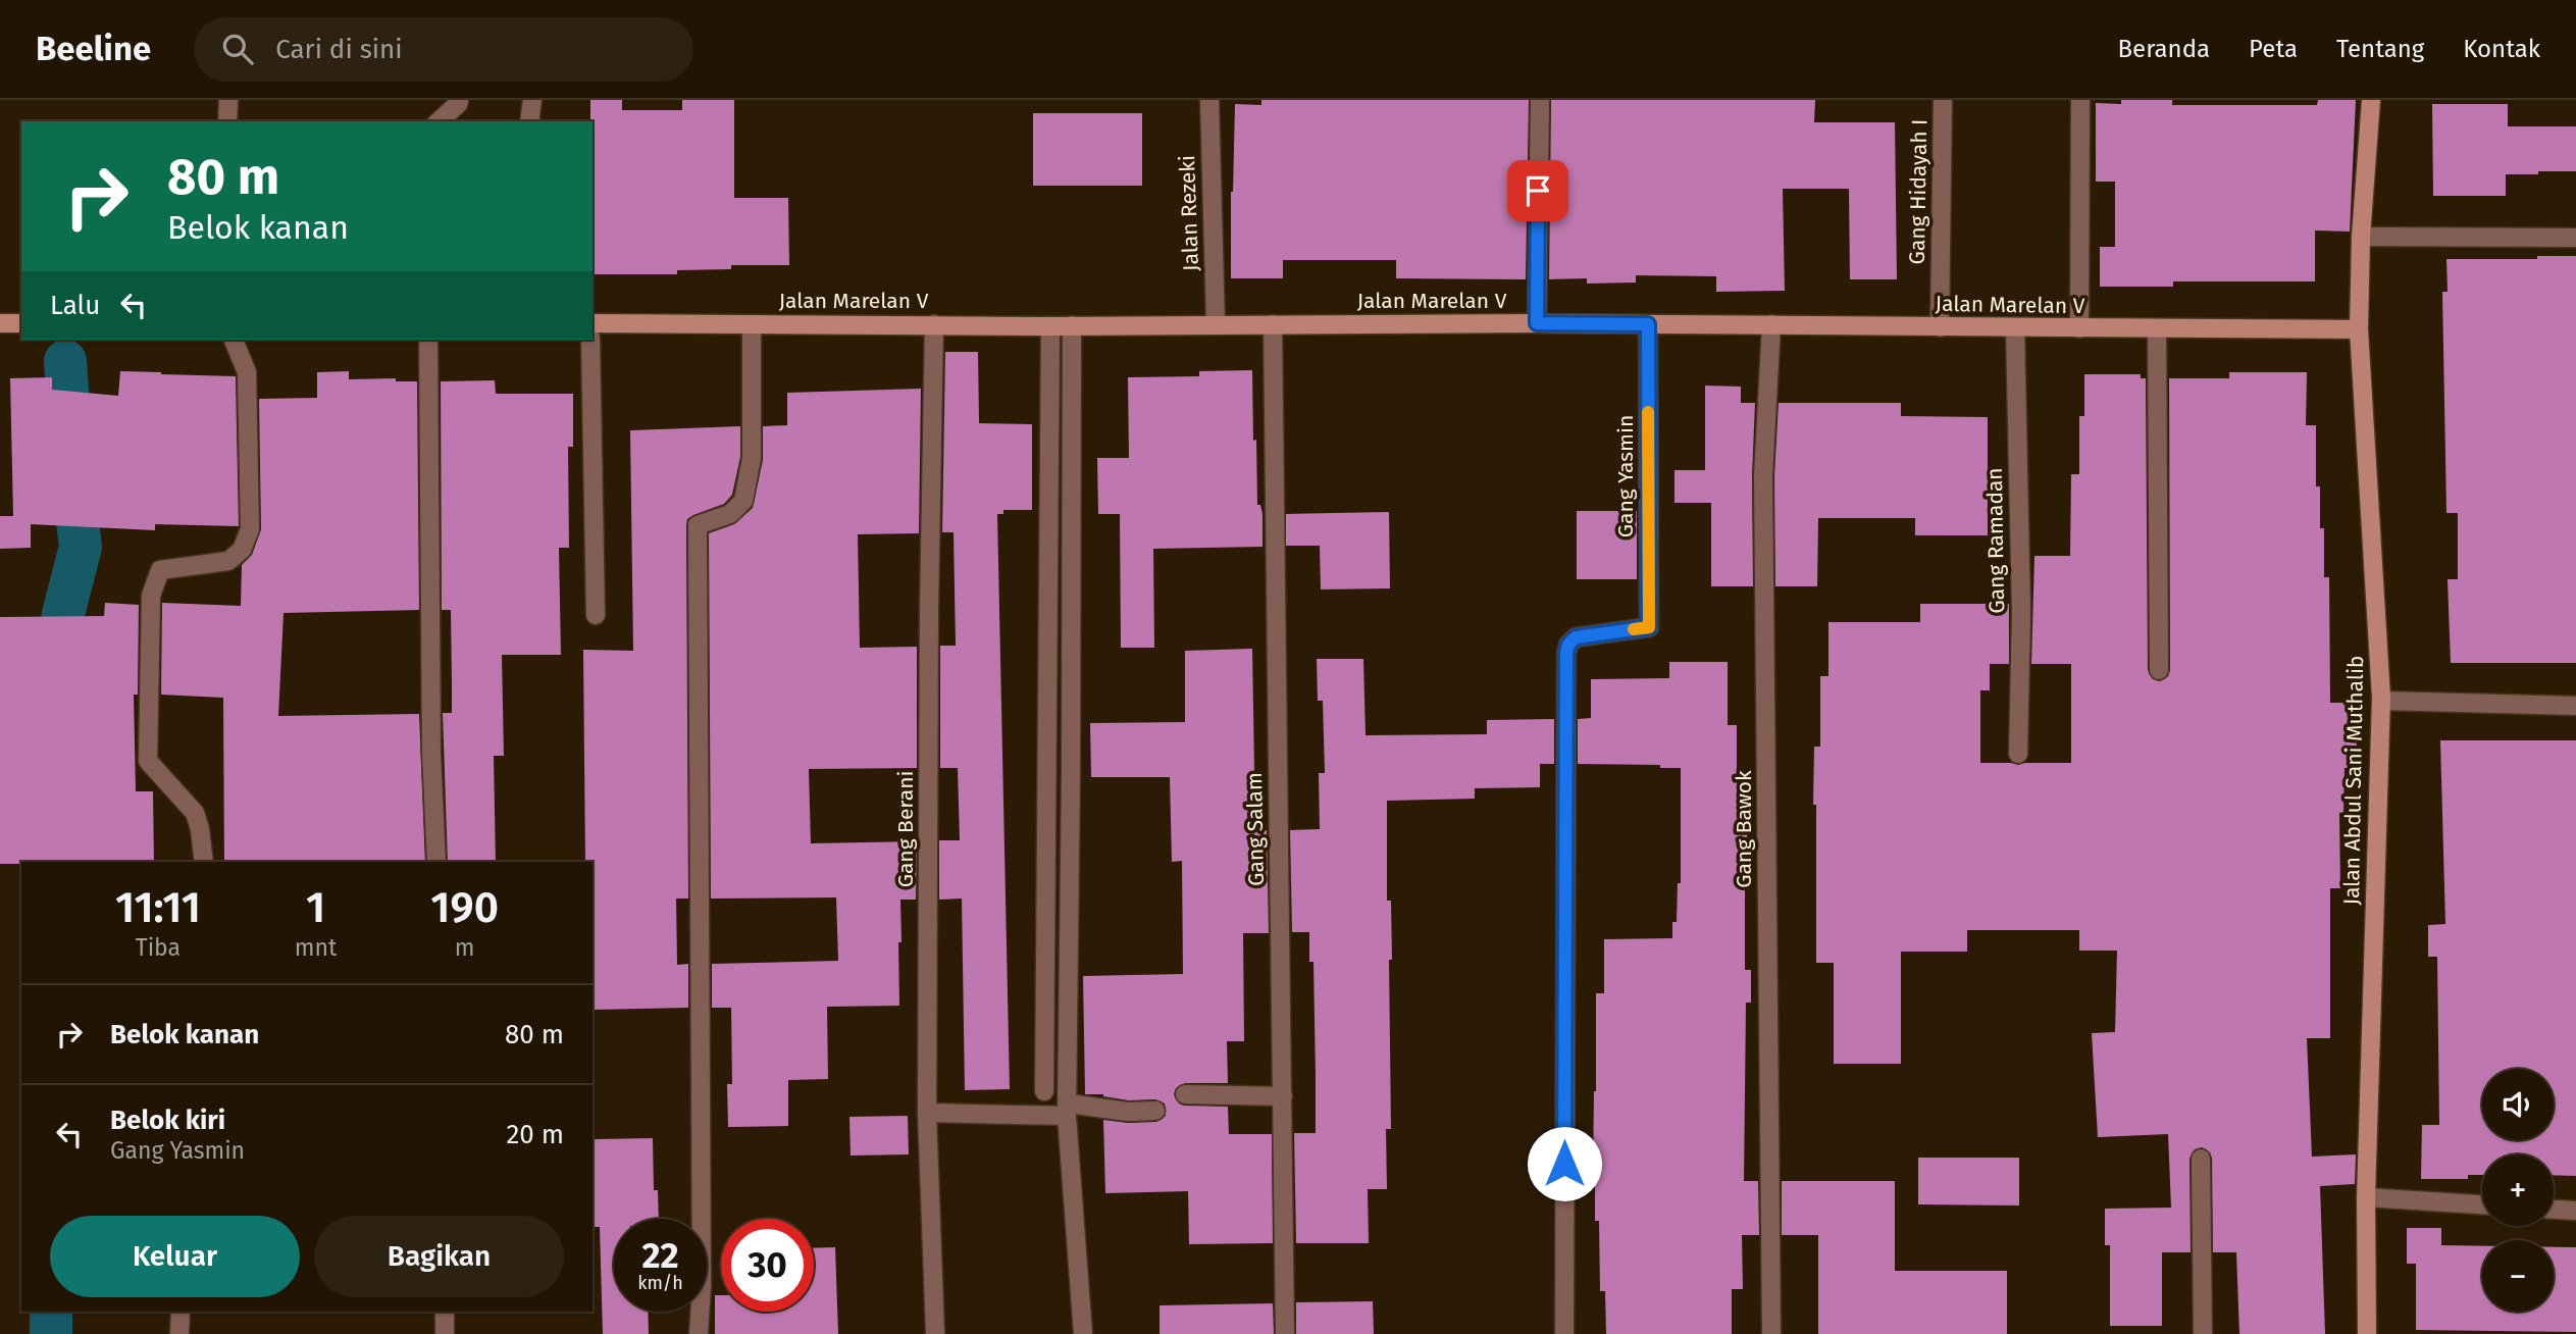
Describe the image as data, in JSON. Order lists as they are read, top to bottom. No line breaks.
{"streets":{"street":["Gang Hidayah I","Jalan Rezeki","Jalan Marelan V","Gang Yasmin","Gang Ramadan","Jalan Abdul Sani Muthalib","Gang Berani","Gang Salam","Gang Bawok"]},"crossings":[["Gang Hidayah I","Jalan Marelan V"],["Jalan Rezeki","Jalan Marelan V"],["Jalan Marelan V","Gang Yasmin"],["Jalan Marelan V","Gang Ramadan"],["Jalan Marelan V","Jalan Abdul Sani Muthalib"],["Jalan Marelan V","Gang Berani"],["Jalan Marelan V","Gang Salam"],["Jalan Marelan V","Gang Bawok"]],"page":{"header":"Beeline","search":"Cari di sini","nav":["Beranda","Peta","Tentang","Kontak"],"turn":["80 m","Belok kanan"],"then":"Lalu","eta":["11:11","Tiba","1","mnt","190","m"],"list":[{"name":"Belok kanan","value":"80 m"},{"name":"Belok kiri","note":"Gang Yasmin","value":"20 m"}],"map_buttons":["+","−"],"buttons":["Keluar","Bagikan"],"speed":"22 km/h","limit":"30"}}
